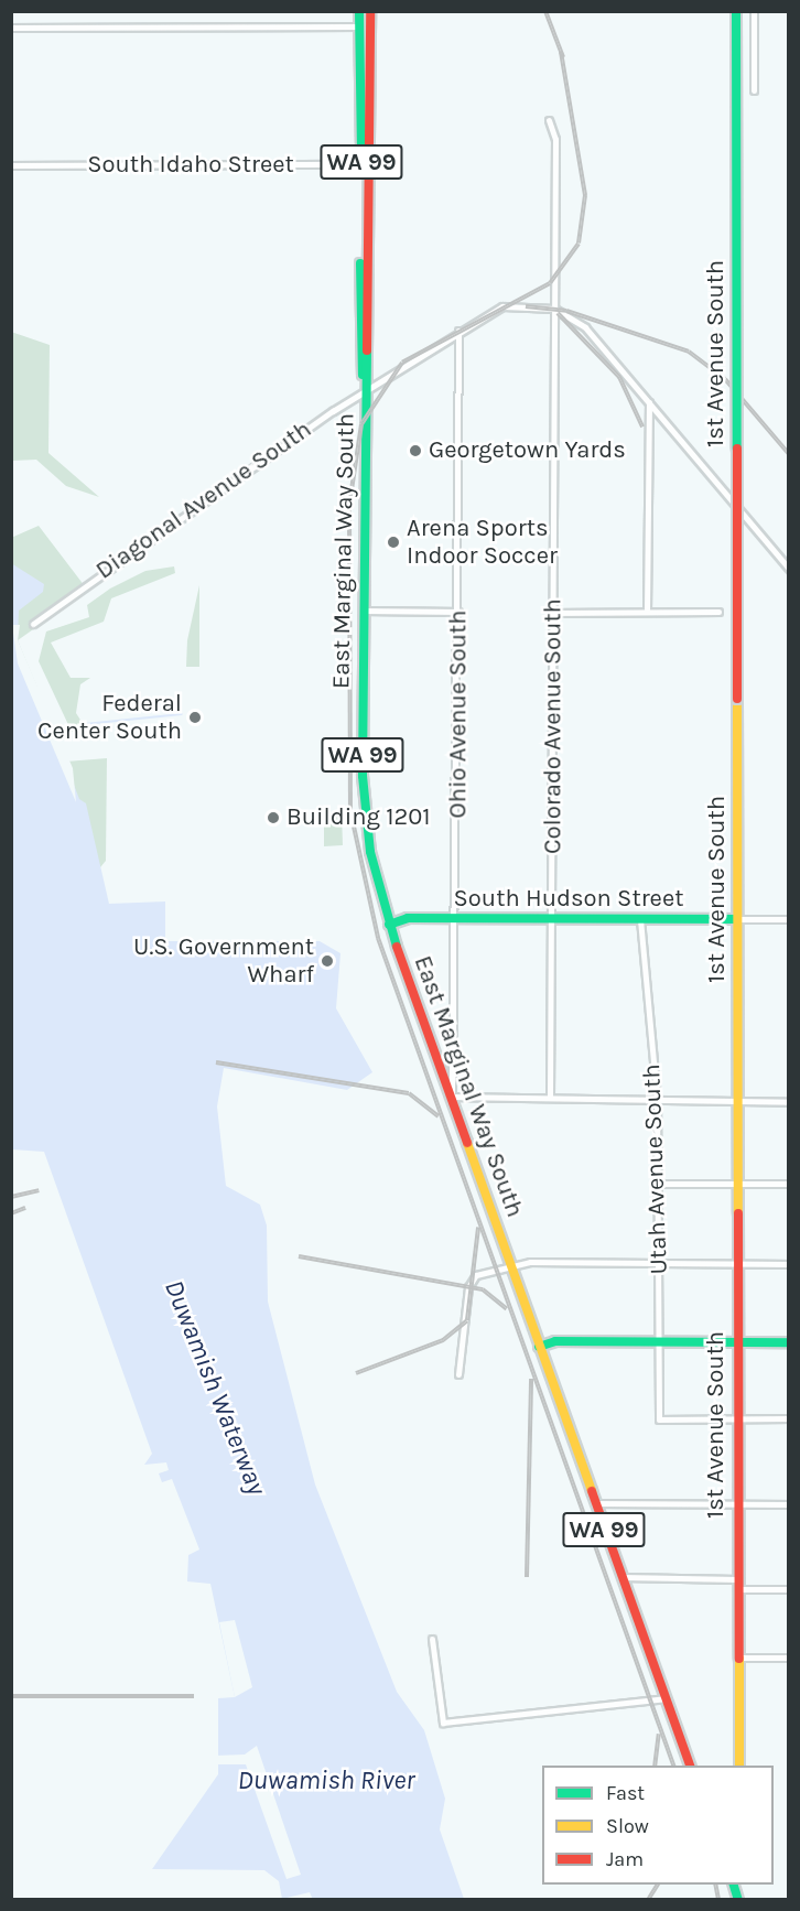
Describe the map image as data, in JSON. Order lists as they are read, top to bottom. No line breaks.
{"streets":{"main road":["WA 99","1st Avenue South","East Marginal Way South","South Hudson Street"],"street":["South Idaho Street","Diagonal Avenue South","Ohio Avenue South","Colorado Avenue South","Utah Avenue South"]},"crossings":[["South Idaho Street","East Marginal Way South"],["1st Avenue South","South Hudson Street"],["1st Avenue South","Utah Avenue South"],["Diagonal Avenue South","East Marginal Way South"],["Diagonal Avenue South","Ohio Avenue South"],["Diagonal Avenue South","Colorado Avenue South"],["East Marginal Way South","Ohio Avenue South"],["East Marginal Way South","South Hudson Street"],["Ohio Avenue South","South Hudson Street"],["Colorado Avenue South","South Hudson Street"],["South Hudson Street","Utah Avenue South"]],"water":["Duwamish Waterway","Duwamish River"],"places":["Georgetown Yards","Arena Sports Indoor Soccer","Federal Center South","Building 1201","U.S. Government Wharf"],"legend":["Fast","Slow","Jam"]}
